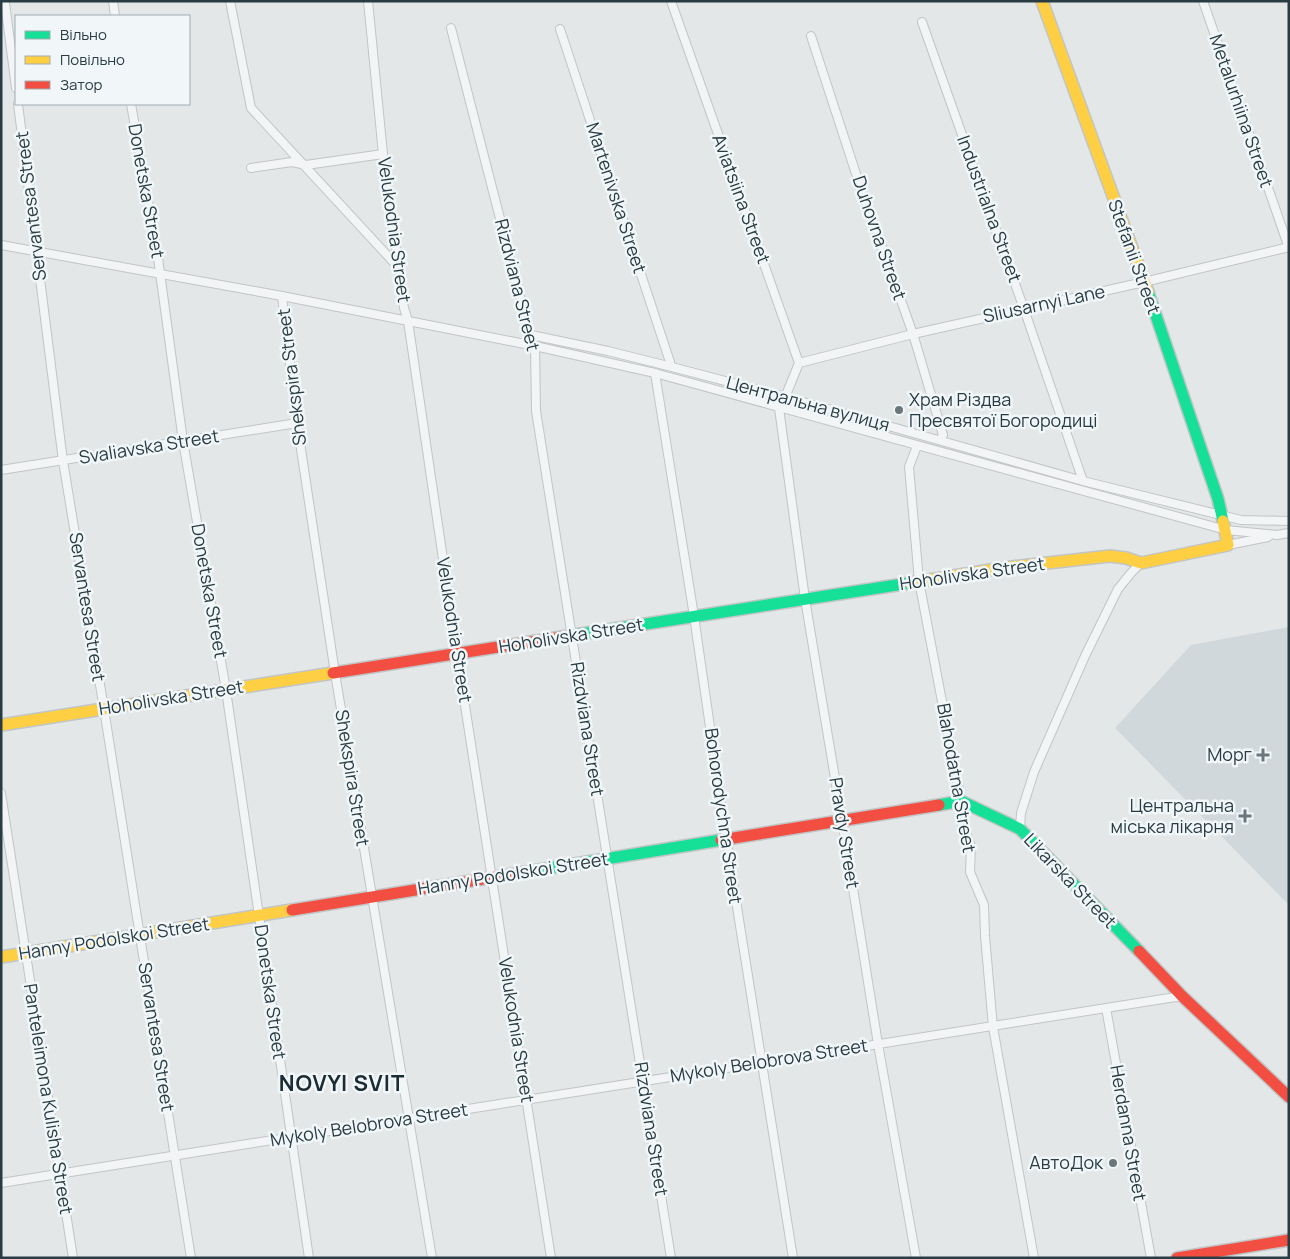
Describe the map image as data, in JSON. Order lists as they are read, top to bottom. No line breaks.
{"streets":{"street":["Metalurhiina Street","Donetska Street","Martenivska Street","Aviatsiina Street","Servantesa Street","Industrialna Street","Velukodnia Street","Duhovna Street","Stefanii Street","Rizdviana Street","Sliusarnyi Lane","Shekspira Street","Центральна вулиця","Svaliavska Street","Hoholivska Street","Blahodatna Street","Bohorodychna Street","Pravdy Street","Hanny Podolskoi Street","Likarska Street","Mykoly Belobrova Street","Panteleimona Kulisha Street","Herdanna Street"]},"crossings":[["Metalurhiina Street","Sliusarnyi Lane"],["Donetska Street","Центральна вулиця"],["Donetska Street","Svaliavska Street"],["Donetska Street","Hoholivska Street"],["Donetska Street","Hanny Podolskoi Street"],["Donetska Street","Mykoly Belobrova Street"],["Martenivska Street","Центральна вулиця"],["Aviatsiina Street","Sliusarnyi Lane"],["Servantesa Street","Центральна вулиця"],["Servantesa Street","Svaliavska Street"],["Servantesa Street","Hoholivska Street"],["Servantesa Street","Hanny Podolskoi Street"],["Servantesa Street","Mykoly Belobrova Street"],["Industrialna Street","Sliusarnyi Lane"],["Industrialna Street","Центральна вулиця"],["Velukodnia Street","Центральна вулиця"],["Velukodnia Street","Hoholivska Street"],["Velukodnia Street","Hanny Podolskoi Street"],["Velukodnia Street","Mykoly Belobrova Street"],["Duhovna Street","Sliusarnyi Lane"],["Duhovna Street","Центральна вулиця"],["Stefanii Street","Sliusarnyi Lane"],["Stefanii Street","Центральна вулиця"],["Rizdviana Street","Центральна вулиця"],["Rizdviana Street","Hoholivska Street"],["Rizdviana Street","Hanny Podolskoi Street"],["Rizdviana Street","Mykoly Belobrova Street"],["Shekspira Street","Центральна вулиця"],["Shekspira Street","Svaliavska Street"],["Shekspira Street","Hoholivska Street"],["Shekspira Street","Hanny Podolskoi Street"],["Shekspira Street","Mykoly Belobrova Street"],["Центральна вулиця","Blahodatna Street"],["Центральна вулиця","Bohorodychna Street"],["Центральна вулиця","Pravdy Street"],["Hoholivska Street","Blahodatna Street"],["Hoholivska Street","Bohorodychna Street"],["Hoholivska Street","Pravdy Street"],["Hoholivska Street","Likarska Street"],["Blahodatna Street","Hanny Podolskoi Street"],["Blahodatna Street","Mykoly Belobrova Street"],["Bohorodychna Street","Hanny Podolskoi Street"],["Bohorodychna Street","Mykoly Belobrova Street"],["Pravdy Street","Hanny Podolskoi Street"],["Pravdy Street","Mykoly Belobrova Street"],["Hanny Podolskoi Street","Panteleimona Kulisha Street"],["Likarska Street","Mykoly Belobrova Street"],["Mykoly Belobrova Street","Panteleimona Kulisha Street"],["Mykoly Belobrova Street","Herdanna Street"]],"districts":["NOVYI SVIT"],"places":{"other":["Храм Різдва Пресвятої Богородиці","АвтоДок"],"health":["Морг","Центральна міська лікарня"]},"legend":["Вільно","Повільно","Затор"]}
